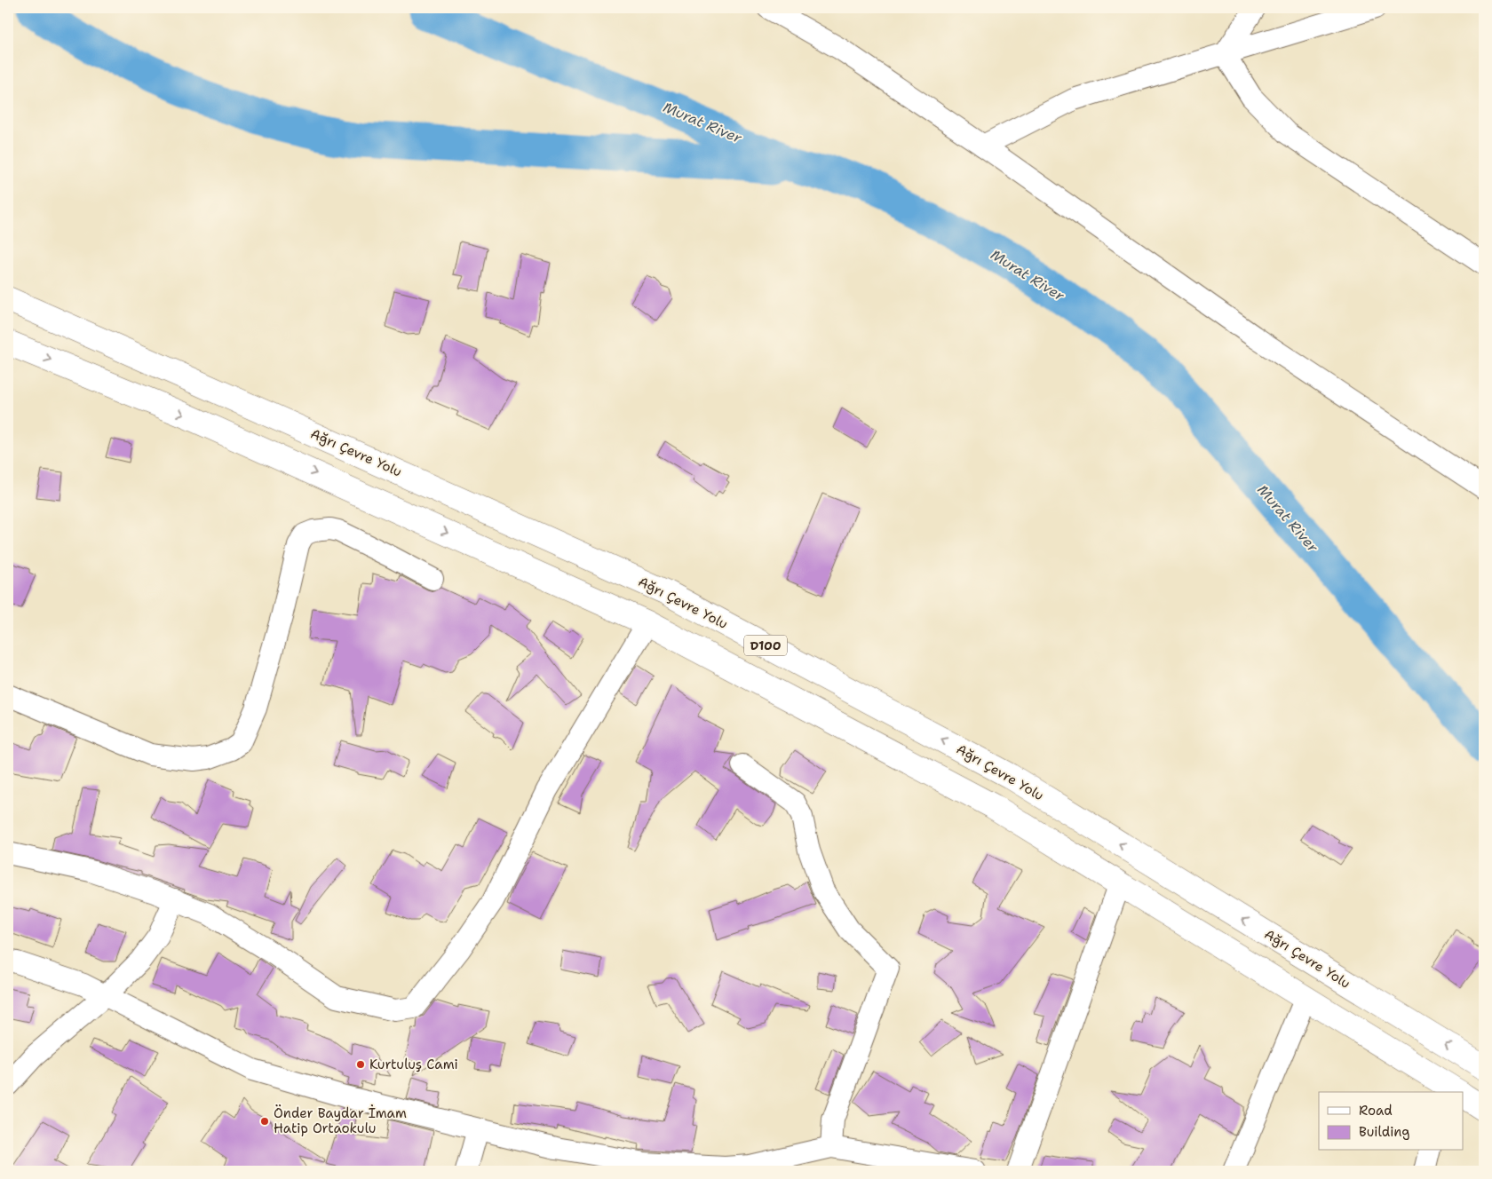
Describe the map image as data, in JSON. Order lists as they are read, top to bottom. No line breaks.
{"streets":{"highway":["Ağrı Çevre Yolu","D100"]},"water":["Murat River"],"places":["Kurtuluş Cami","Önder Baydar İmam Hatip Ortaokulu"],"legend":["Road","Building"]}
